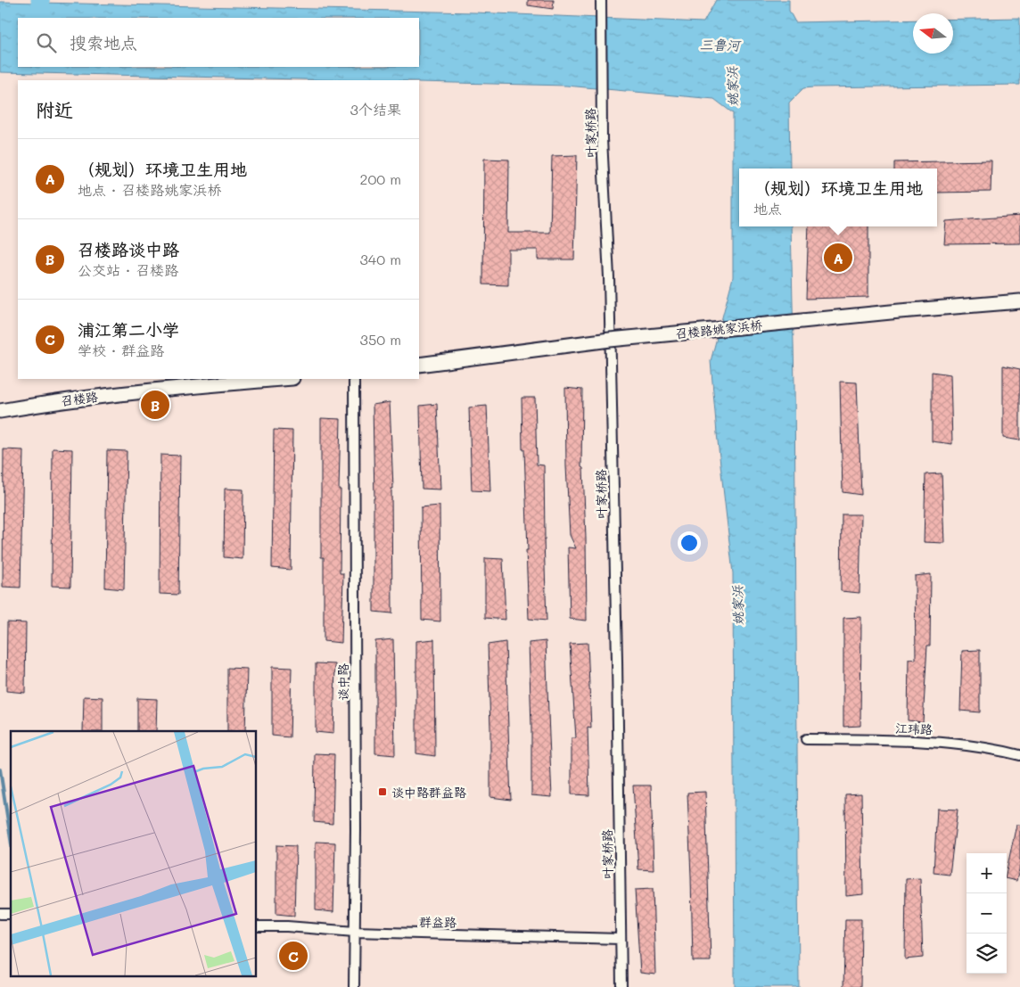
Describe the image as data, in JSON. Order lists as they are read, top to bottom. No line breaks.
{"streets":{"street":["叶家桥路","召楼路姚家浜桥","召楼路","谈中路","江玮路","群益路"]},"crossings":[["叶家桥路","群益路"],["谈中路","群益路"]],"water":["三鲁河","姚家浜"],"places":{"transit":["谈中路群益路"]},"north":"left","page":{"search":"搜索地点","heading":["附近","3个结果"],"list":[{"mark":"A","name":"（规划）环境卫生用地","note":"地点 · 召楼路姚家浜桥","value":"200 m"},{"mark":"B","name":"召楼路谈中路","note":"公交站 · 召楼路","value":"340 m"},{"mark":"C","name":"浦江第二小学","note":"学校 · 群益路","value":"350 m"}],"popup":["（规划）环境卫生用地","地点"],"pins":["A","B","C"],"map_buttons":["+","−"]}}
